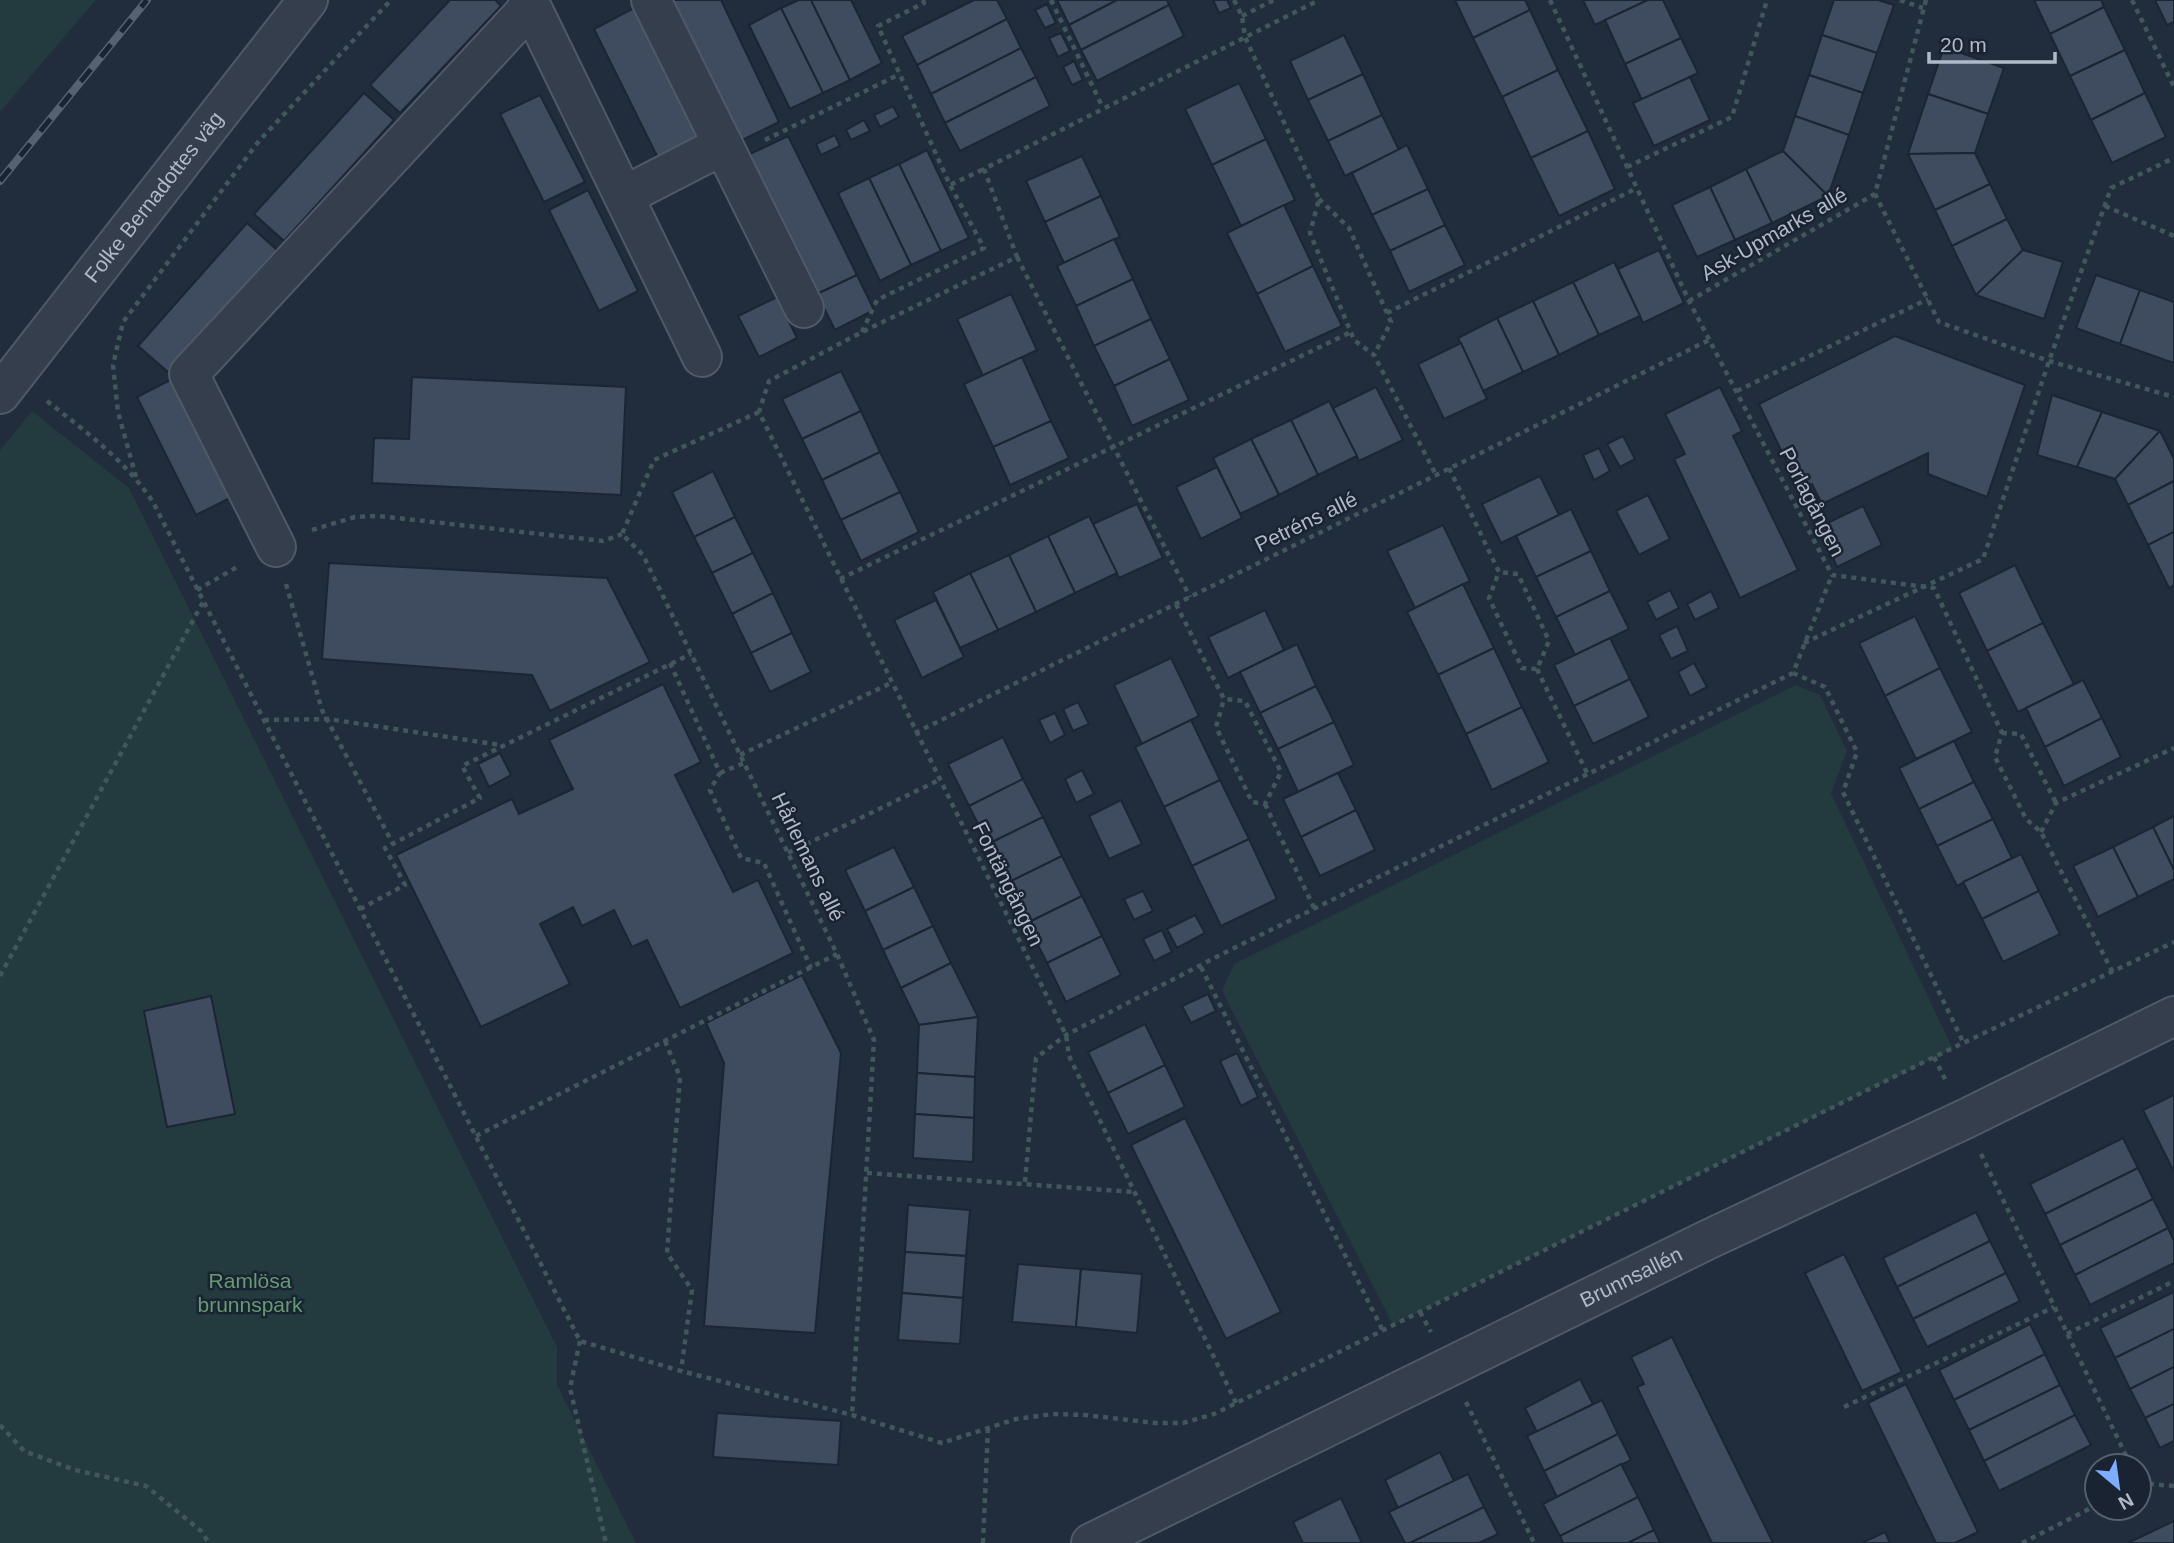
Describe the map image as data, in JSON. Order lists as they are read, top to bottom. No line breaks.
{"streets":{"street":["Folke Bernadottes väg","Brunnsallén"],"path":["Ask-Upmarks allé","Porlagången","Petréns allé","Hårlemans allé","Fontängången"]},"crossings":[["Ask-Upmarks allé","Porlagången"],["Porlagången","Petréns allé"],["Petréns allé","Fontängången"]],"parks":["Ramlösa brunnspark"],"scale_bar":"20 m","north":"bottom right"}
